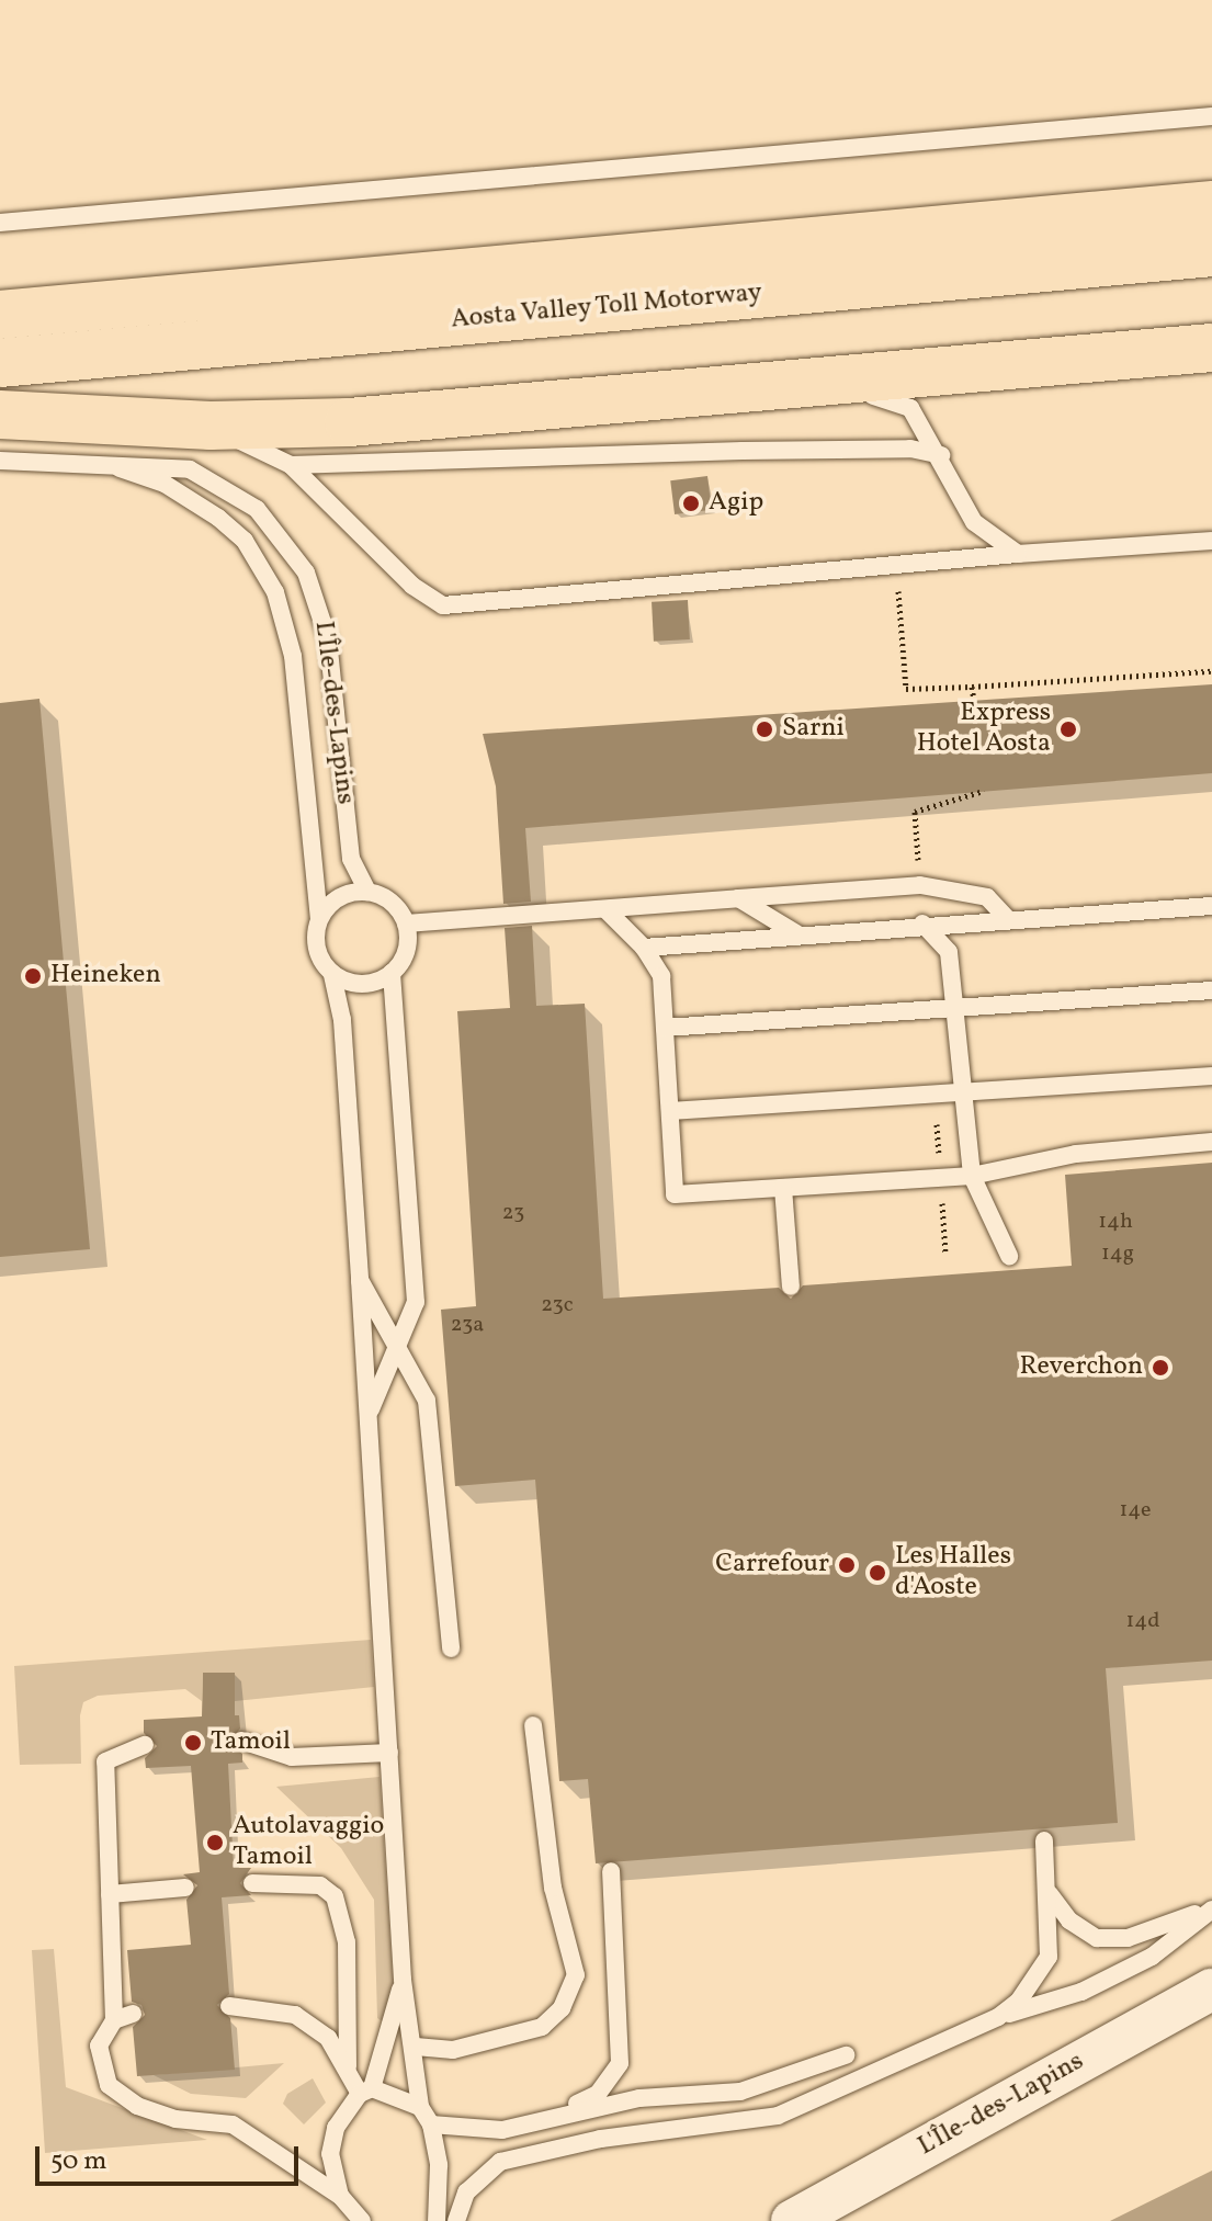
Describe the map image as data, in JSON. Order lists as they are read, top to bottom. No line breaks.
{"streets":{"highway":["Aosta Valley Toll Motorway"],"street":["L'Île-des-Lapins"]},"places":["Agip","Sarni","Express Hotel Aosta","Heineken","Reverchon","Carrefour","Les Halles d'Aoste","Tamoil","Autolavaggio Tamoil"],"house_numbers":["23","14h","14g","23c","23a","14e","14d"],"scale_bar":"50 m"}
